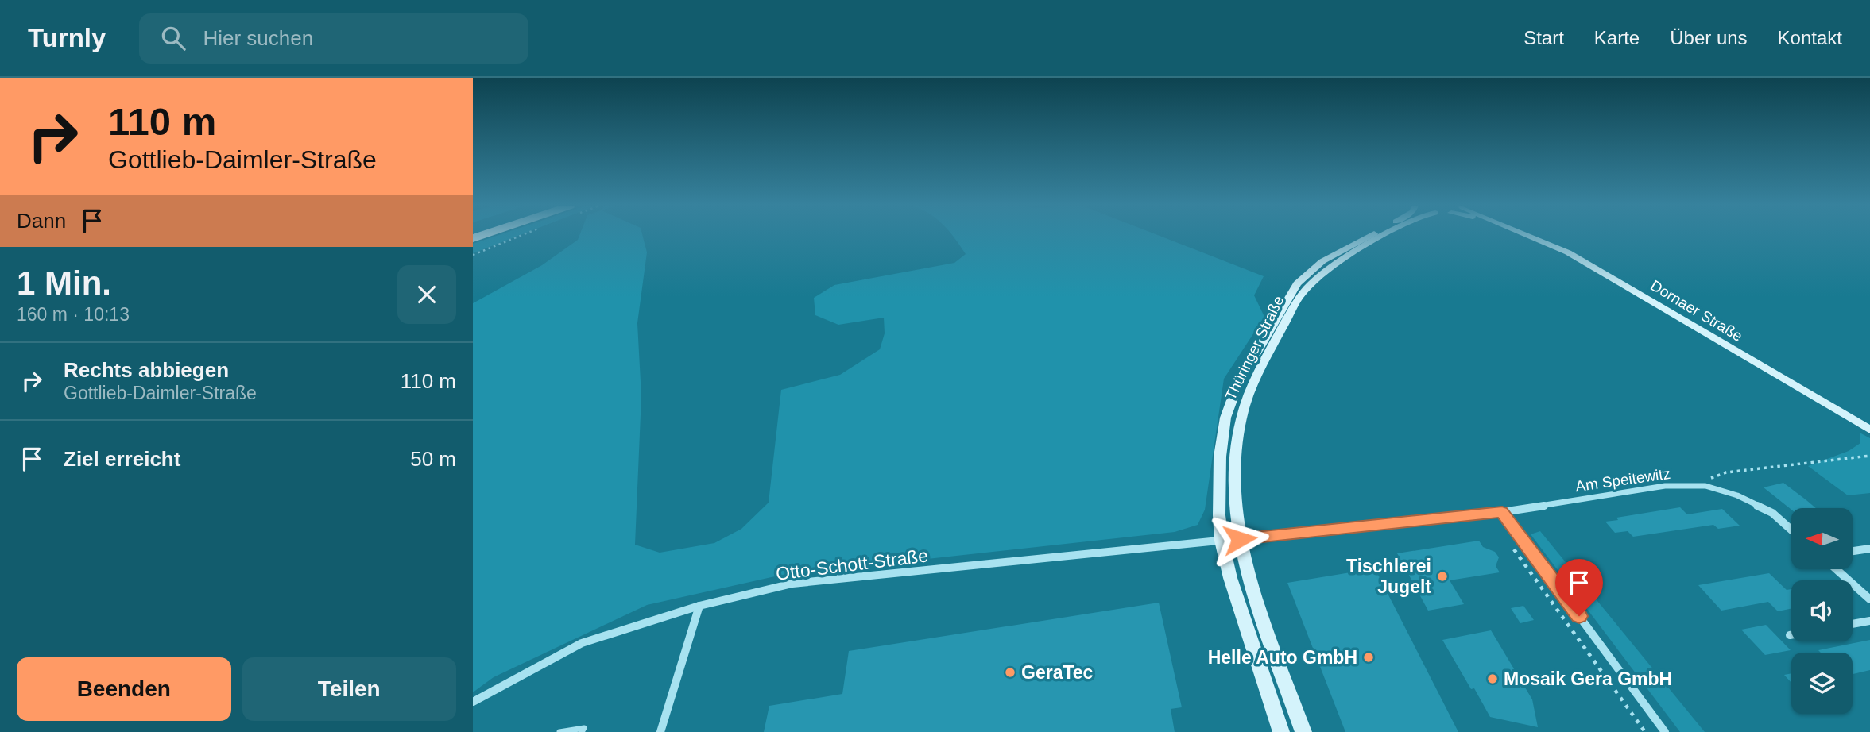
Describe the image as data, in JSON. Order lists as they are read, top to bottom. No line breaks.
{"streets":{"main road":["Dornaer Straße","Thüringer Straße"],"street":["Am Speitewitz","Otto-Schott-Straße"]},"crossings":[["Thüringer Straße","Am Speitewitz"],["Thüringer Straße","Otto-Schott-Straße"],["Am Speitewitz","Otto-Schott-Straße"]],"places":["Tischlerei Jugelt","Helle Auto GmbH","GeraTec","Mosaik Gera GmbH"],"north":"left","page":{"header":"Turnly","search":"Hier suchen","nav":["Start","Karte","Über uns","Kontakt"],"turn":["110 m","Gottlieb-Daimler-Straße"],"then":"Dann","heading":["1 Min.","160 m · 10:13"],"list":[{"name":"Rechts abbiegen","note":"Gottlieb-Daimler-Straße","value":"110 m"},{"name":"Ziel erreicht","value":"50 m"}],"buttons":["Beenden","Teilen"]}}
